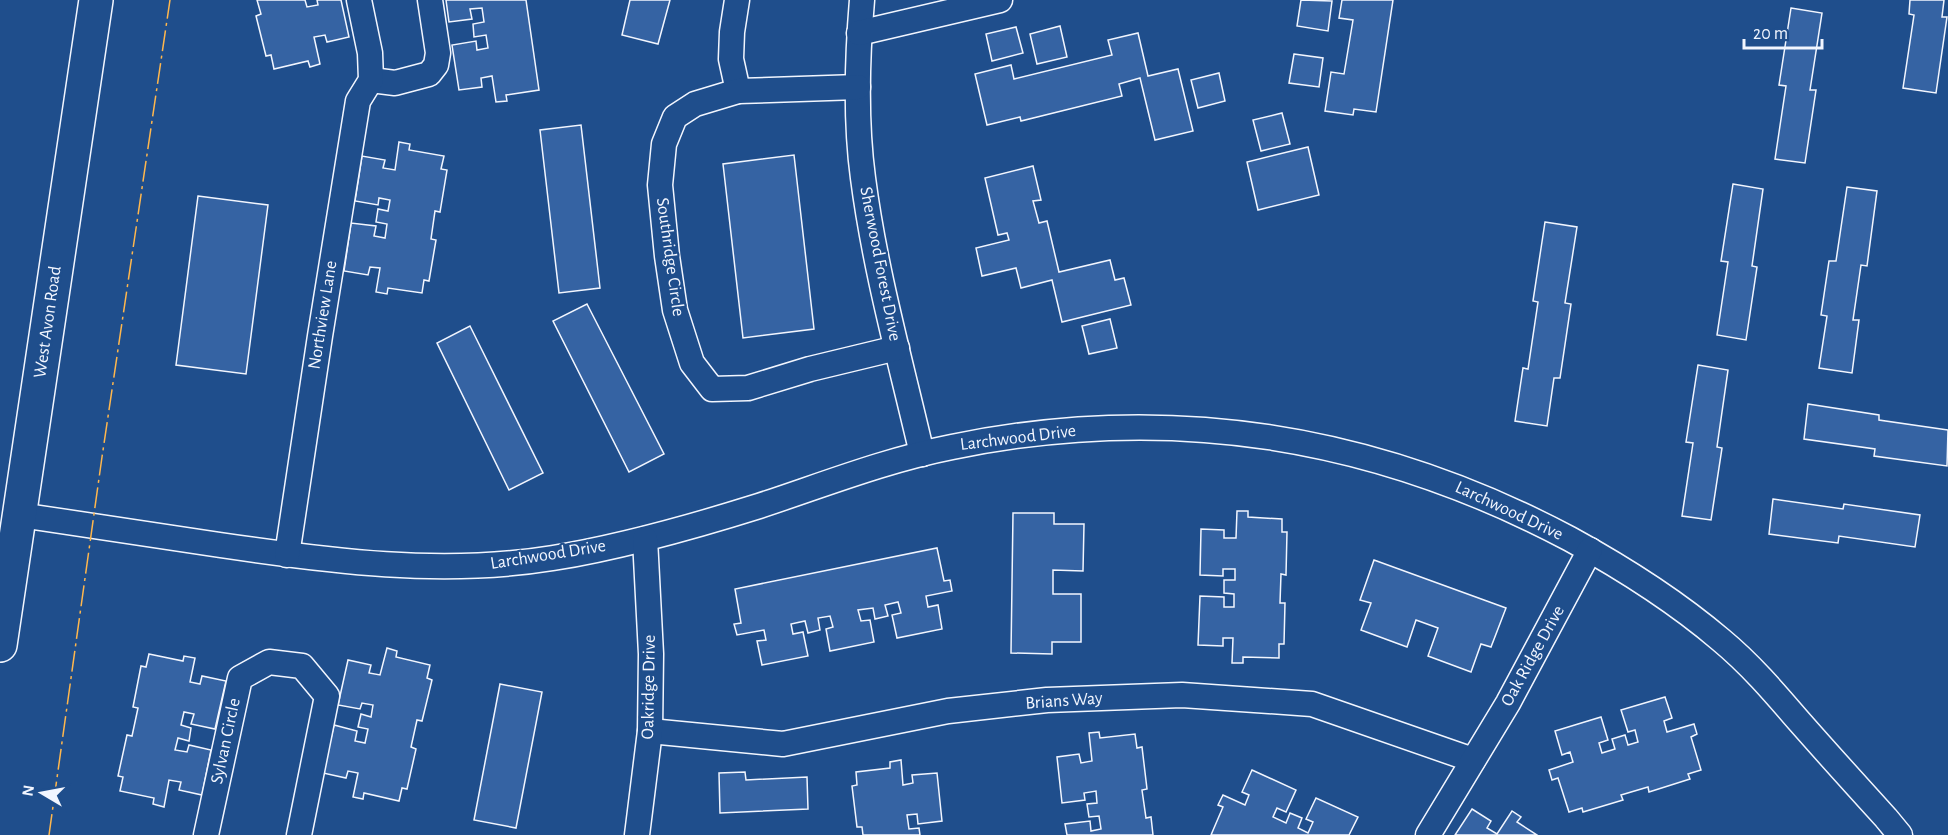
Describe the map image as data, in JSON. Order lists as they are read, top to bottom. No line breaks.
{"streets":{"main road":["West Avon Road"],"street":["Southridge Circle","Sherwood Forest Drive","Northview Lane","Larchwood Drive","Oak Ridge Drive","Oakridge Drive","Brians Way","Sylvan Circle"]},"crossings":[["Southridge Circle","Sherwood Forest Drive"],["Sherwood Forest Drive","Larchwood Drive"],["Northview Lane","Larchwood Drive"],["West Avon Road","Larchwood Drive"],["Larchwood Drive","Oak Ridge Drive"],["Larchwood Drive","Oakridge Drive"],["Oak Ridge Drive","Brians Way"],["Oakridge Drive","Brians Way"]],"scale_bar":"20 m","north":"left"}
